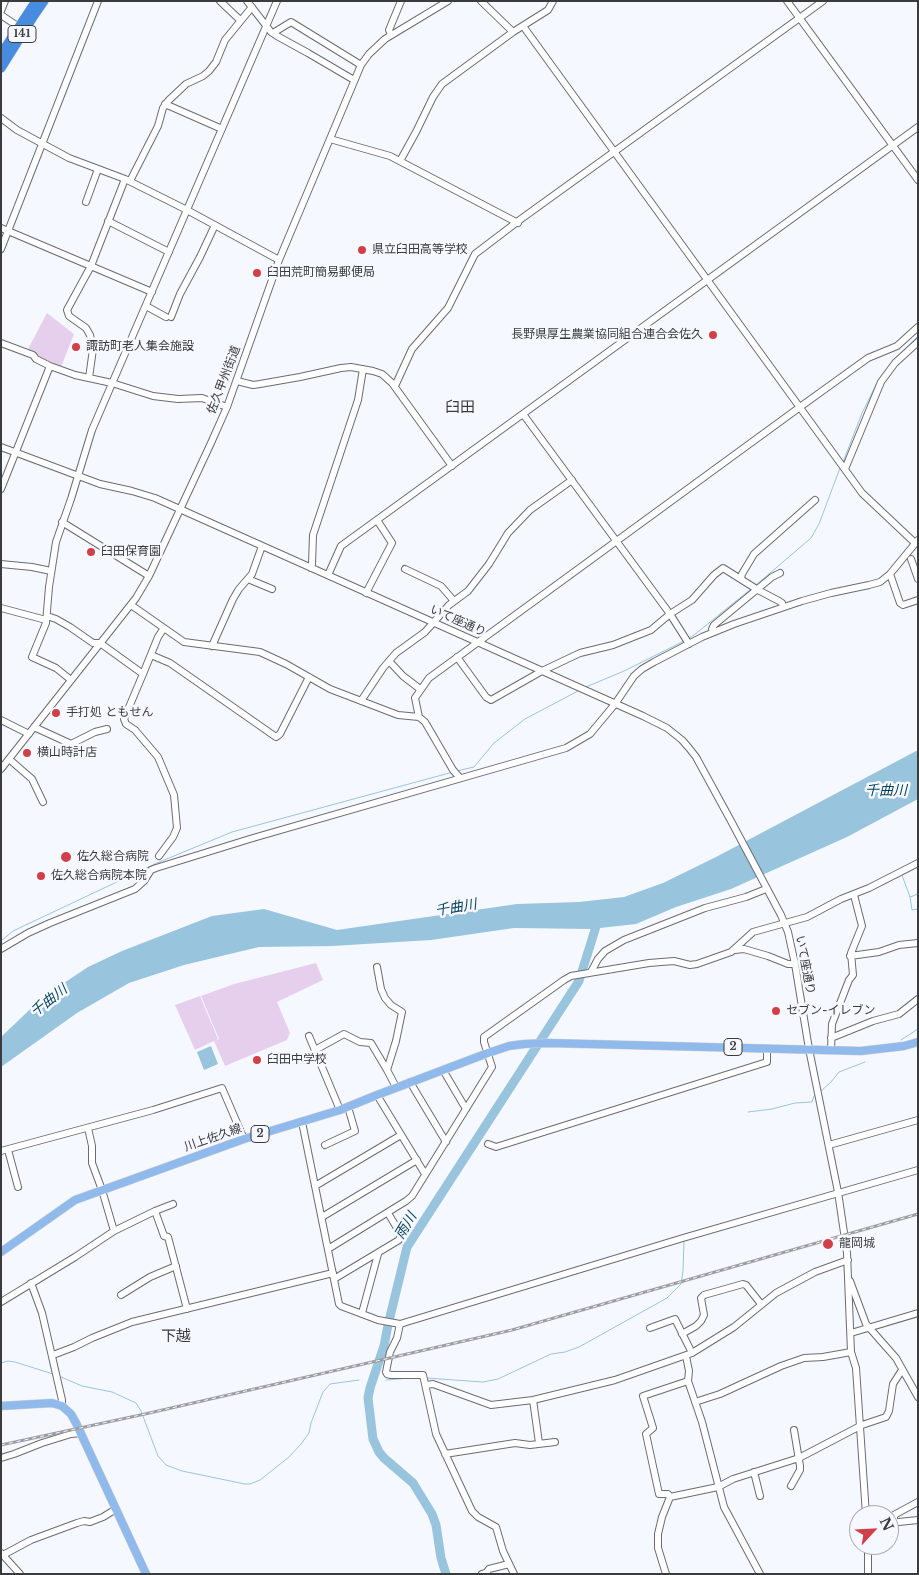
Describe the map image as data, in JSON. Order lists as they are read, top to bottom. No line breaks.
{"streets":{"highway":["141"],"main road":["2","川上佐久線"],"street":["佐久甲州街道","いて座通り"]},"crossings":[["佐久甲州街道","いて座通り"],["いて座通り","2"],["2","川上佐久線"]],"districts":["臼田","下越"],"water":["千曲川","雨川"],"places":["県立臼田高等学校","臼田荒町簡易郵便局","長野県厚生農業協同組合連合会佐久","諏訪町老人集会施設","臼田保育園","手打処 ともせん","横山時計店","佐久総合病院","佐久総合病院本院","セブン-イレブン","臼田中学校","龍岡城"],"north":"top right"}
